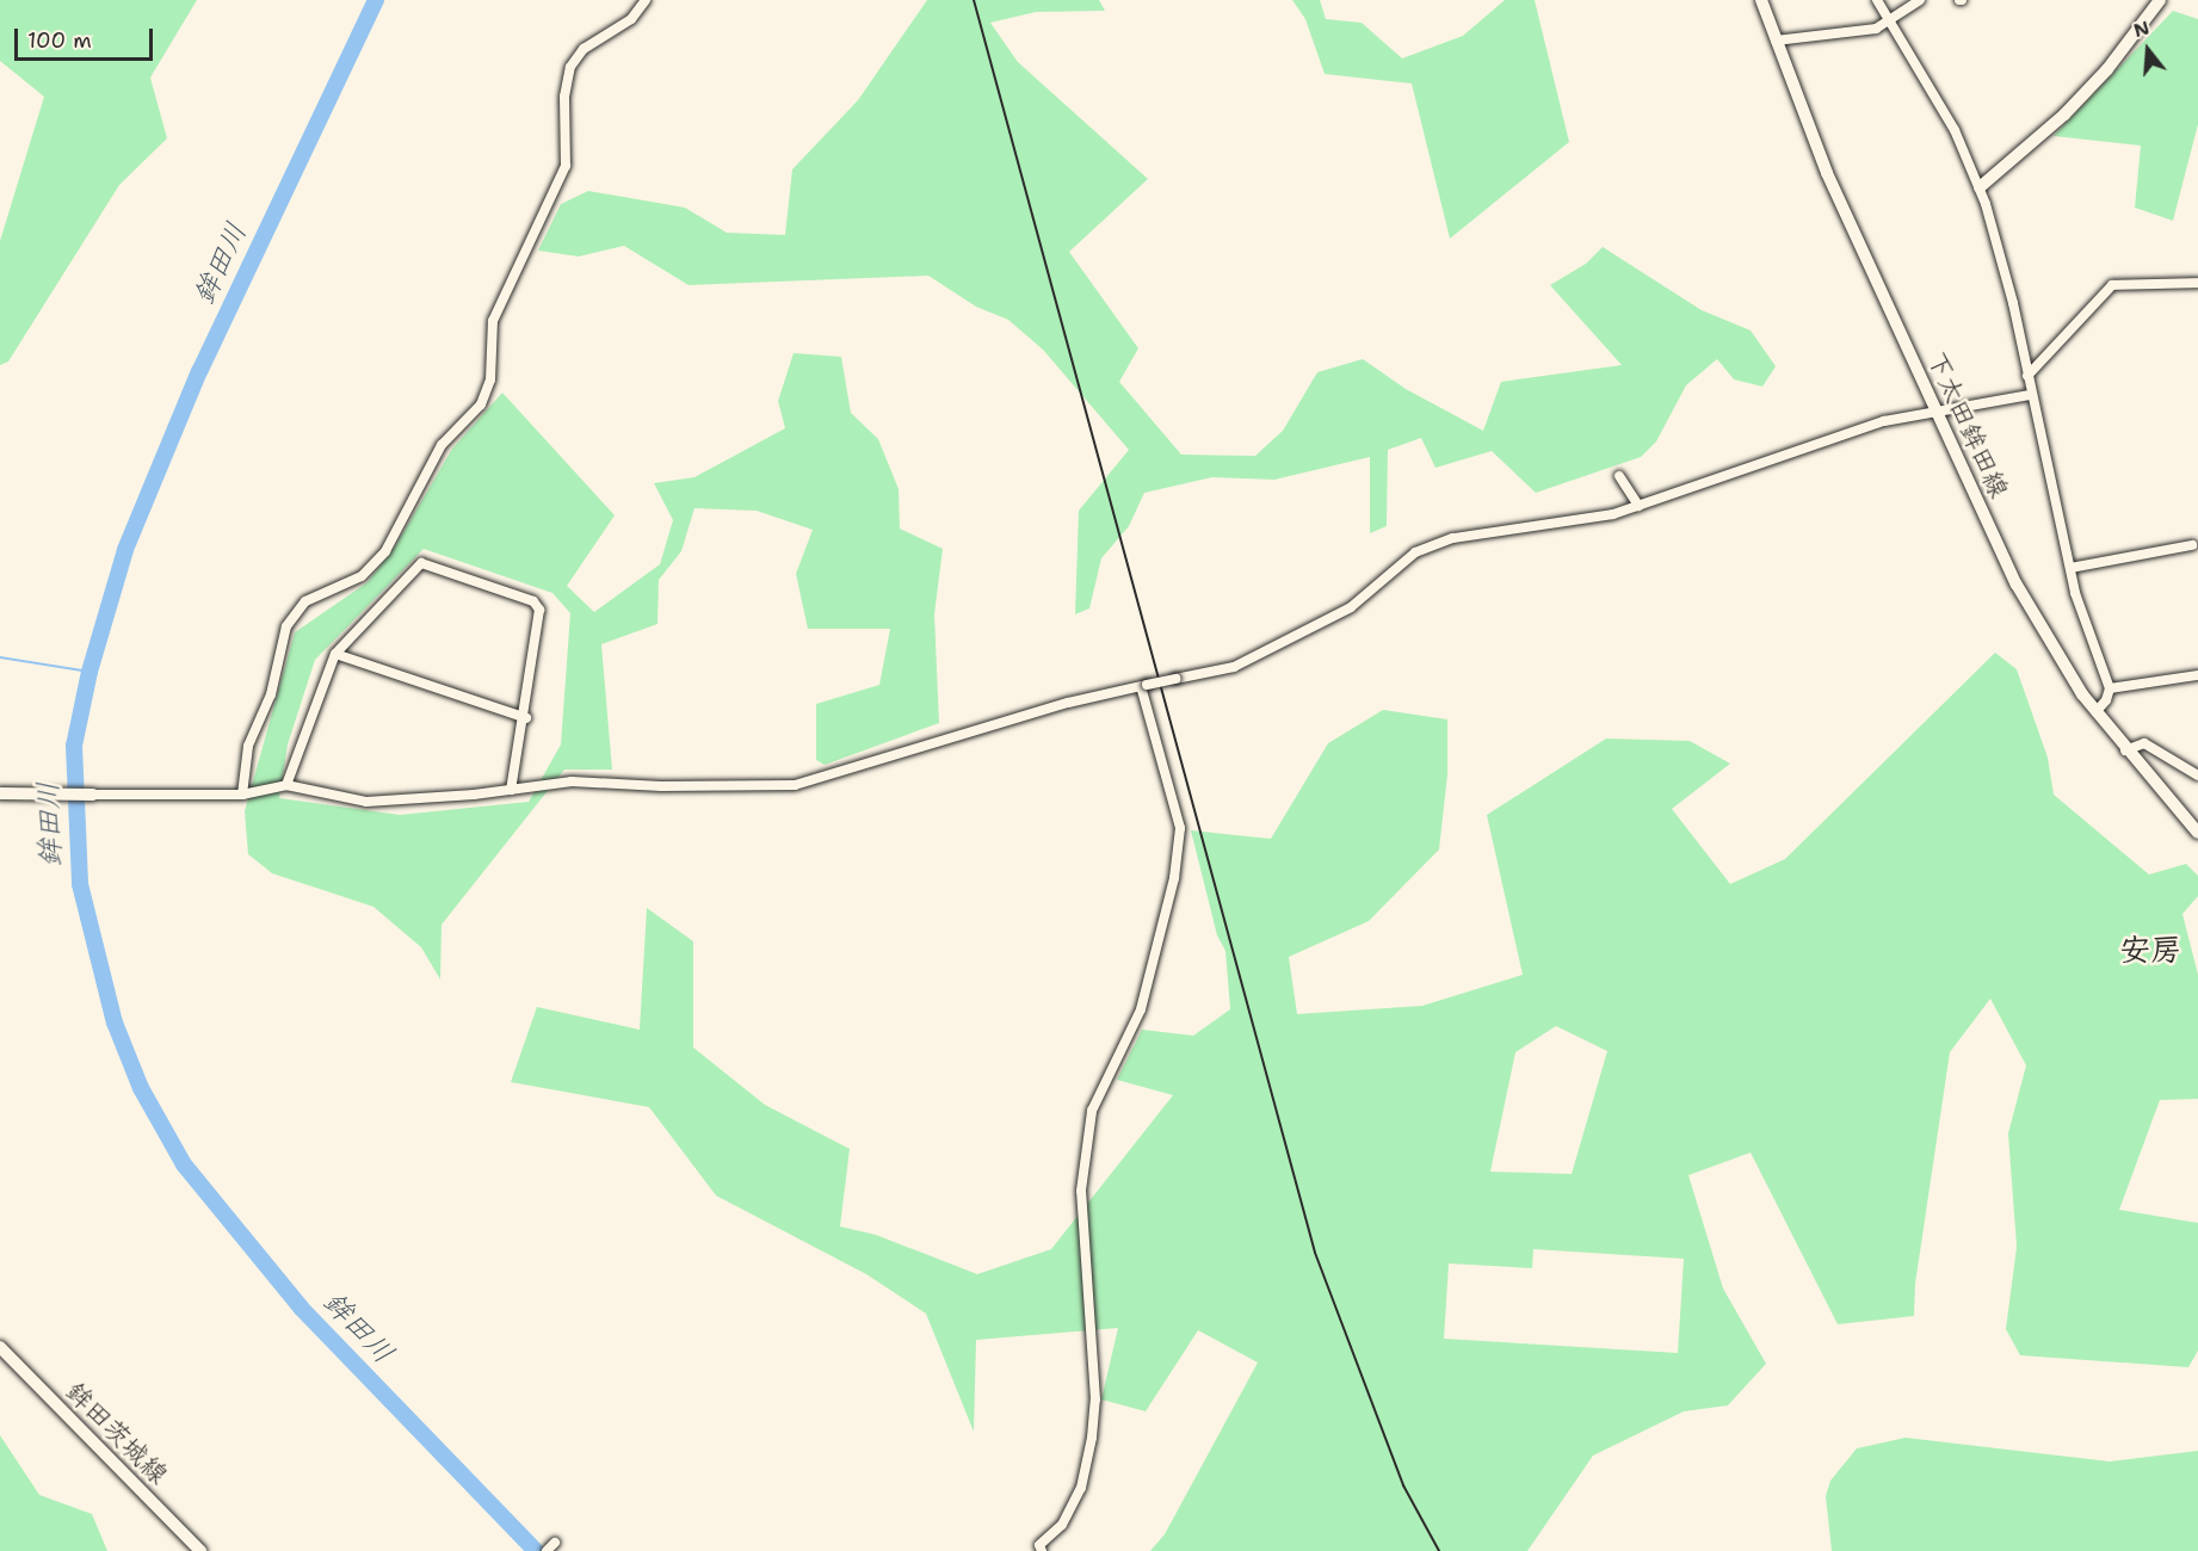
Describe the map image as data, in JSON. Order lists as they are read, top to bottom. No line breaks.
{"streets":{"main road":["下太田鉾田線","鉾田茨城線"]},"districts":["安房"],"water":["鉾田川"],"scale_bar":"100 m","north":"top"}
